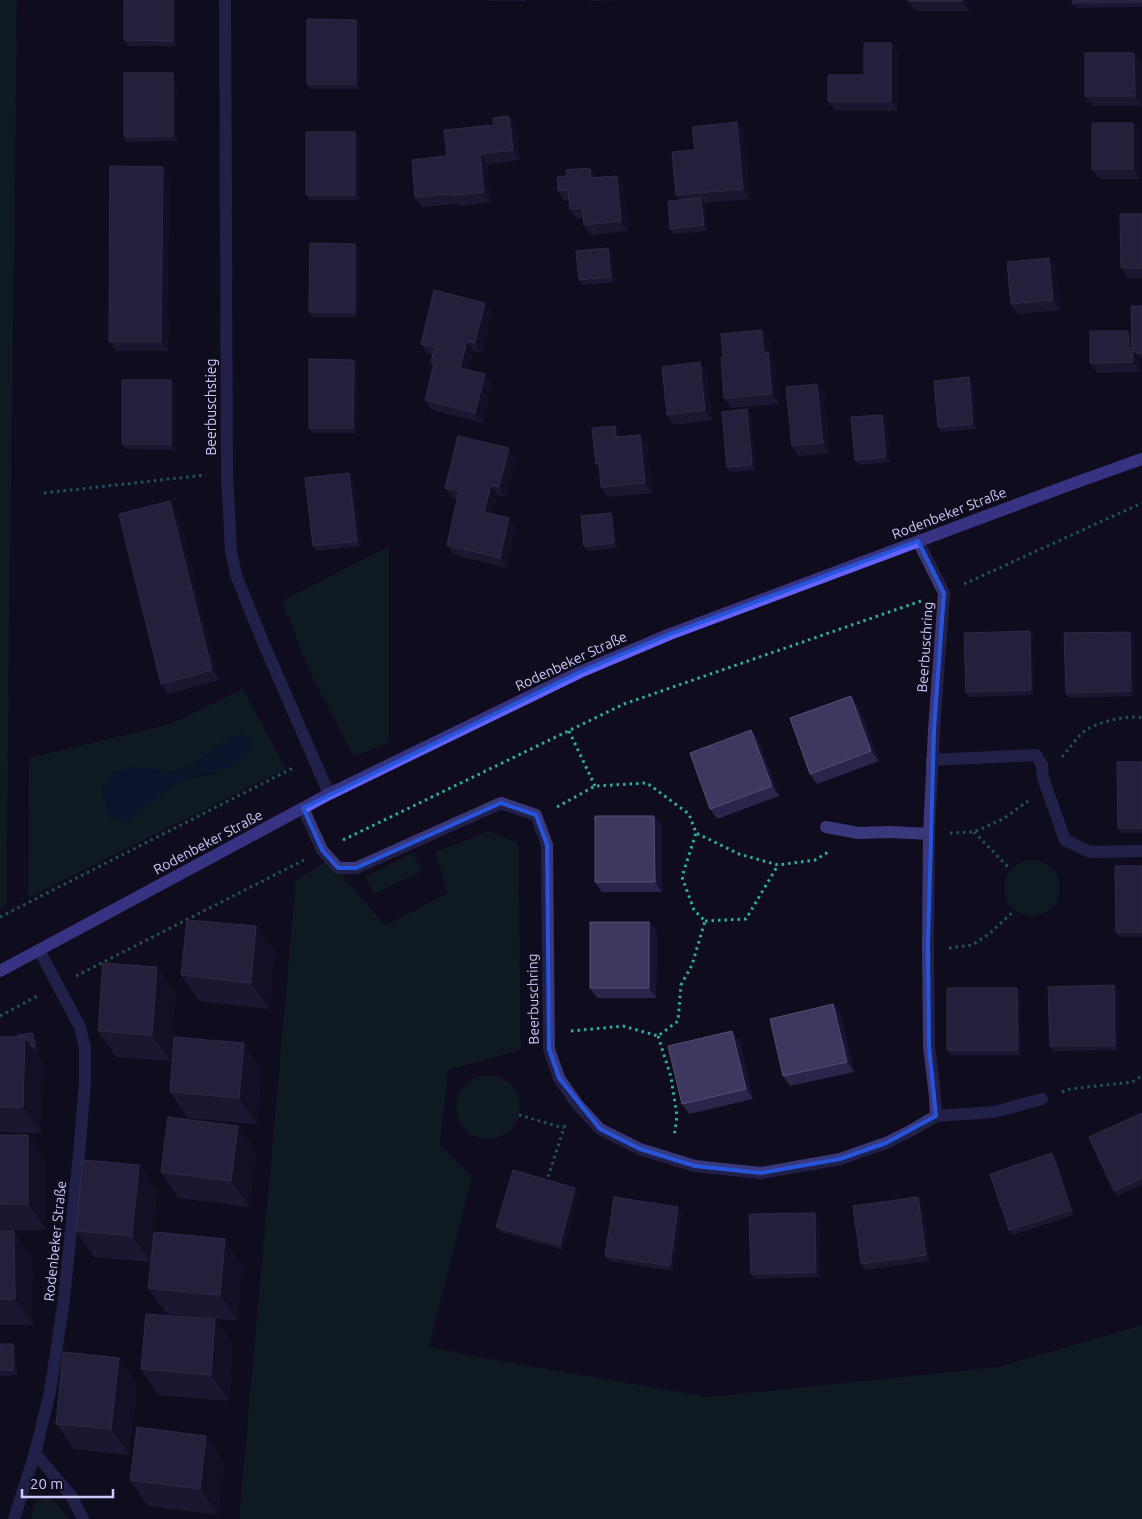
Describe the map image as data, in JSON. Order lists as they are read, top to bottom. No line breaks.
{"streets":{"street":["Beerbuschstieg","Rodenbeker Straße","Beerbuschring"]},"crossings":[["Beerbuschstieg","Rodenbeker Straße"],["Rodenbeker Straße","Beerbuschring"]],"scale_bar":"20 m"}
